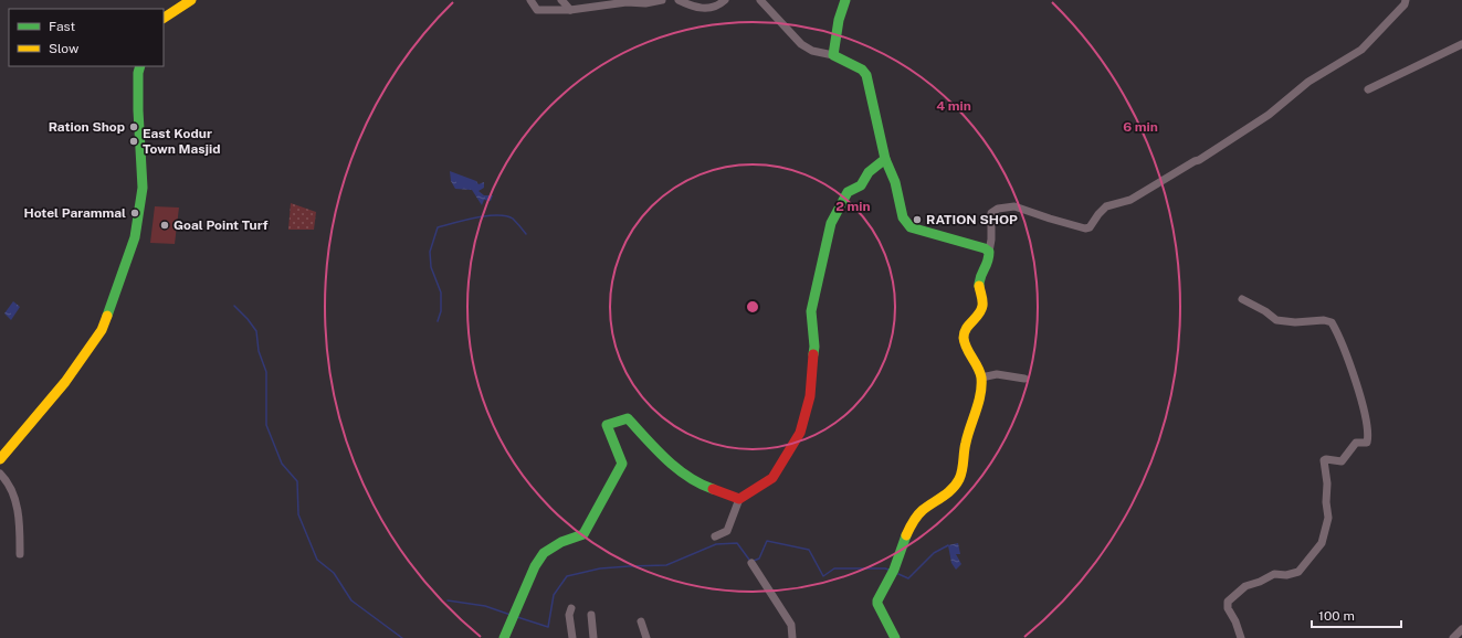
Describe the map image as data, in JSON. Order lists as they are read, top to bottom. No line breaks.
{"places":["Ration Shop","East Kodur Town Masjid","Hotel Parammal","RATION SHOP","Goal Point Turf"],"legend":["Fast","Slow"],"scale_bar":"100 m","rings":["4 min","6 min","2 min"]}
